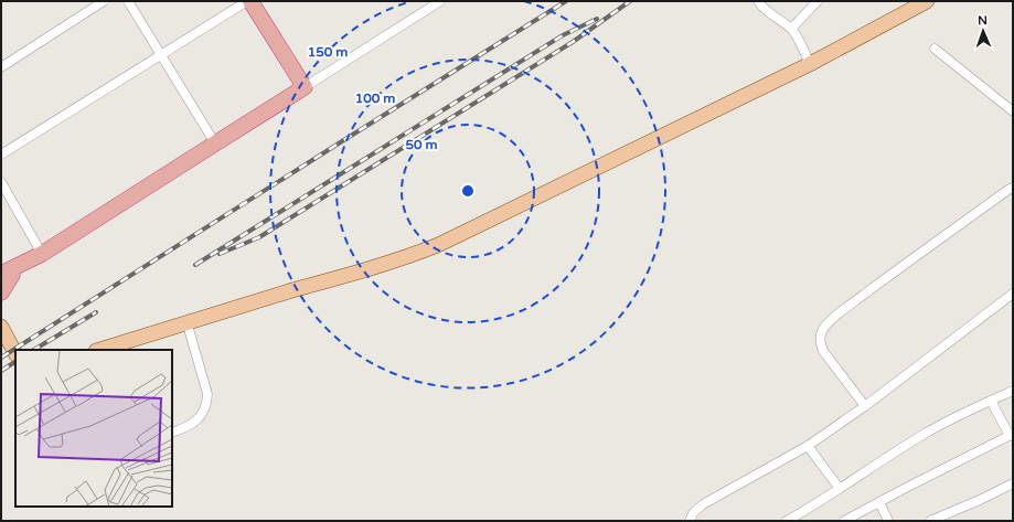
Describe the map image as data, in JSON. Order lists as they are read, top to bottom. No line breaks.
{"north":"top","rings":["150 m","100 m","50 m"]}
